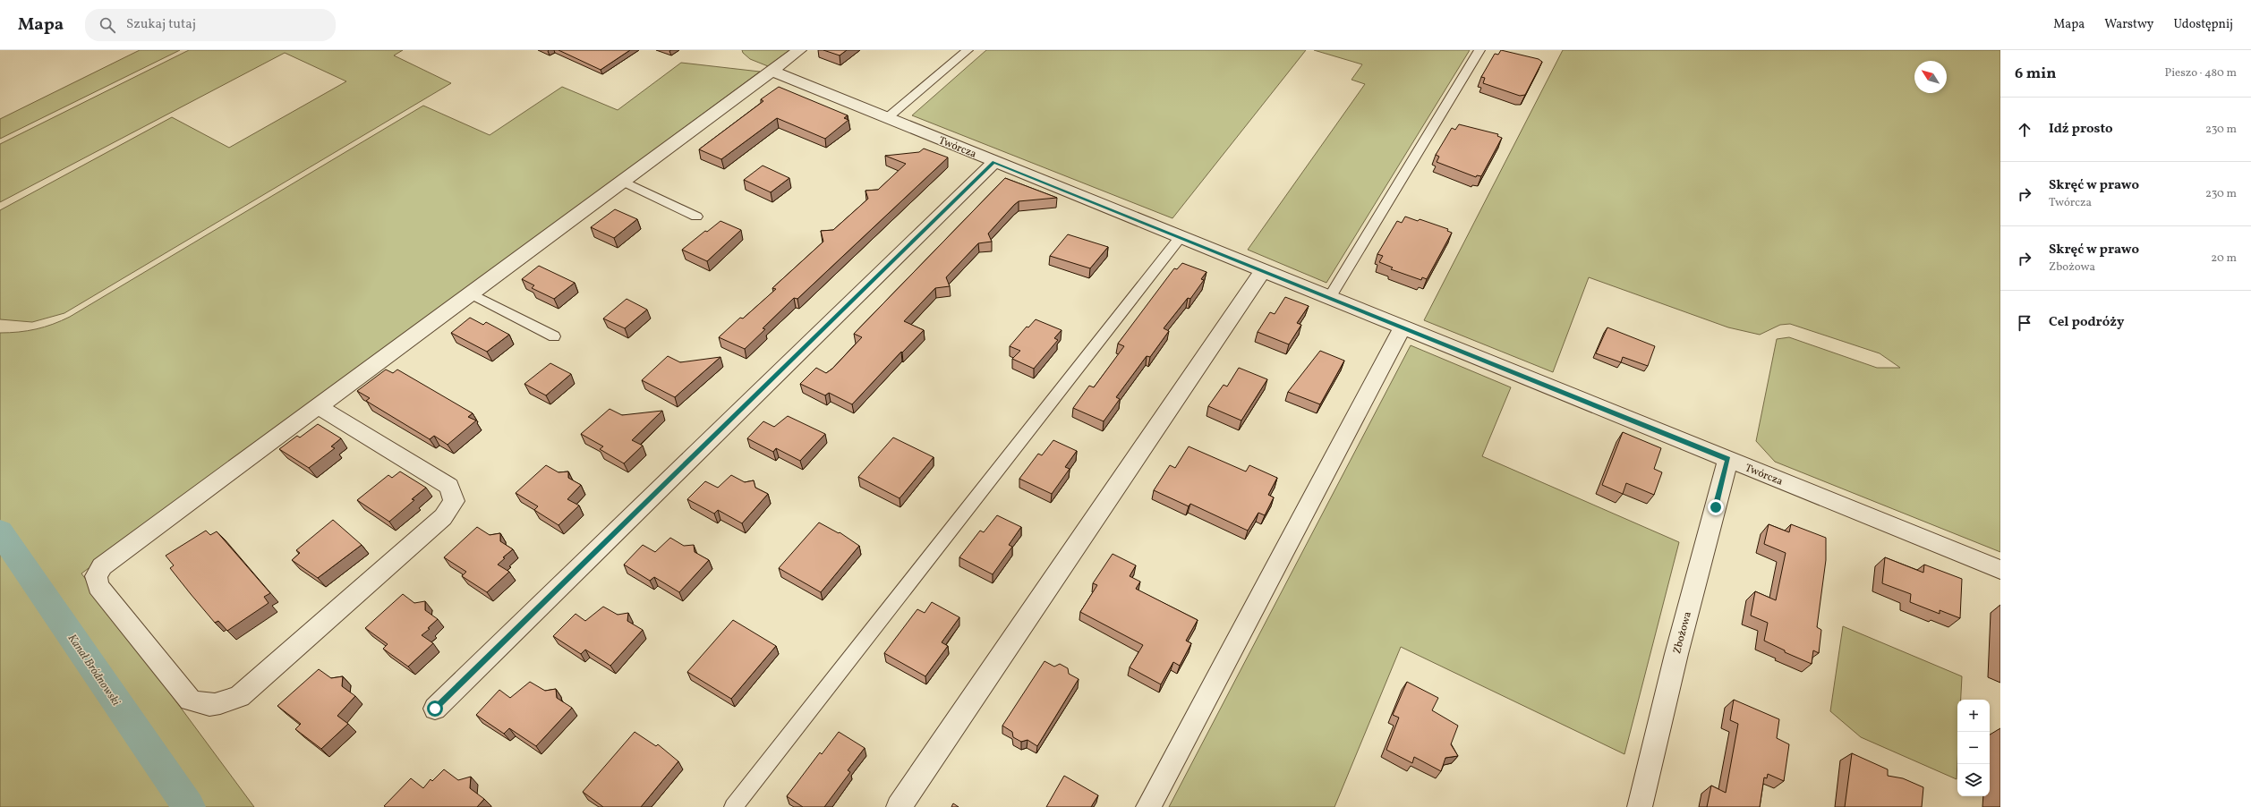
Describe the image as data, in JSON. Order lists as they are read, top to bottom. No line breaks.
{"streets":{"street":["Twórcza","Zbożowa"]},"crossings":[["Twórcza","Zbożowa"]],"water":["Kanał Bródnowski"],"north":"top left","page":{"header":"Mapa","search":"Szukaj tutaj","nav":["Mapa","Warstwy","Udostępnij"],"heading":["6 min","Pieszo · 480 m"],"list":[["Idź prosto","230 m"],["Skręć w prawo","Twórcza","230 m"],["Skręć w prawo","Zbożowa","20 m"],"Cel podróży"],"map_buttons":["+","−"]}}
